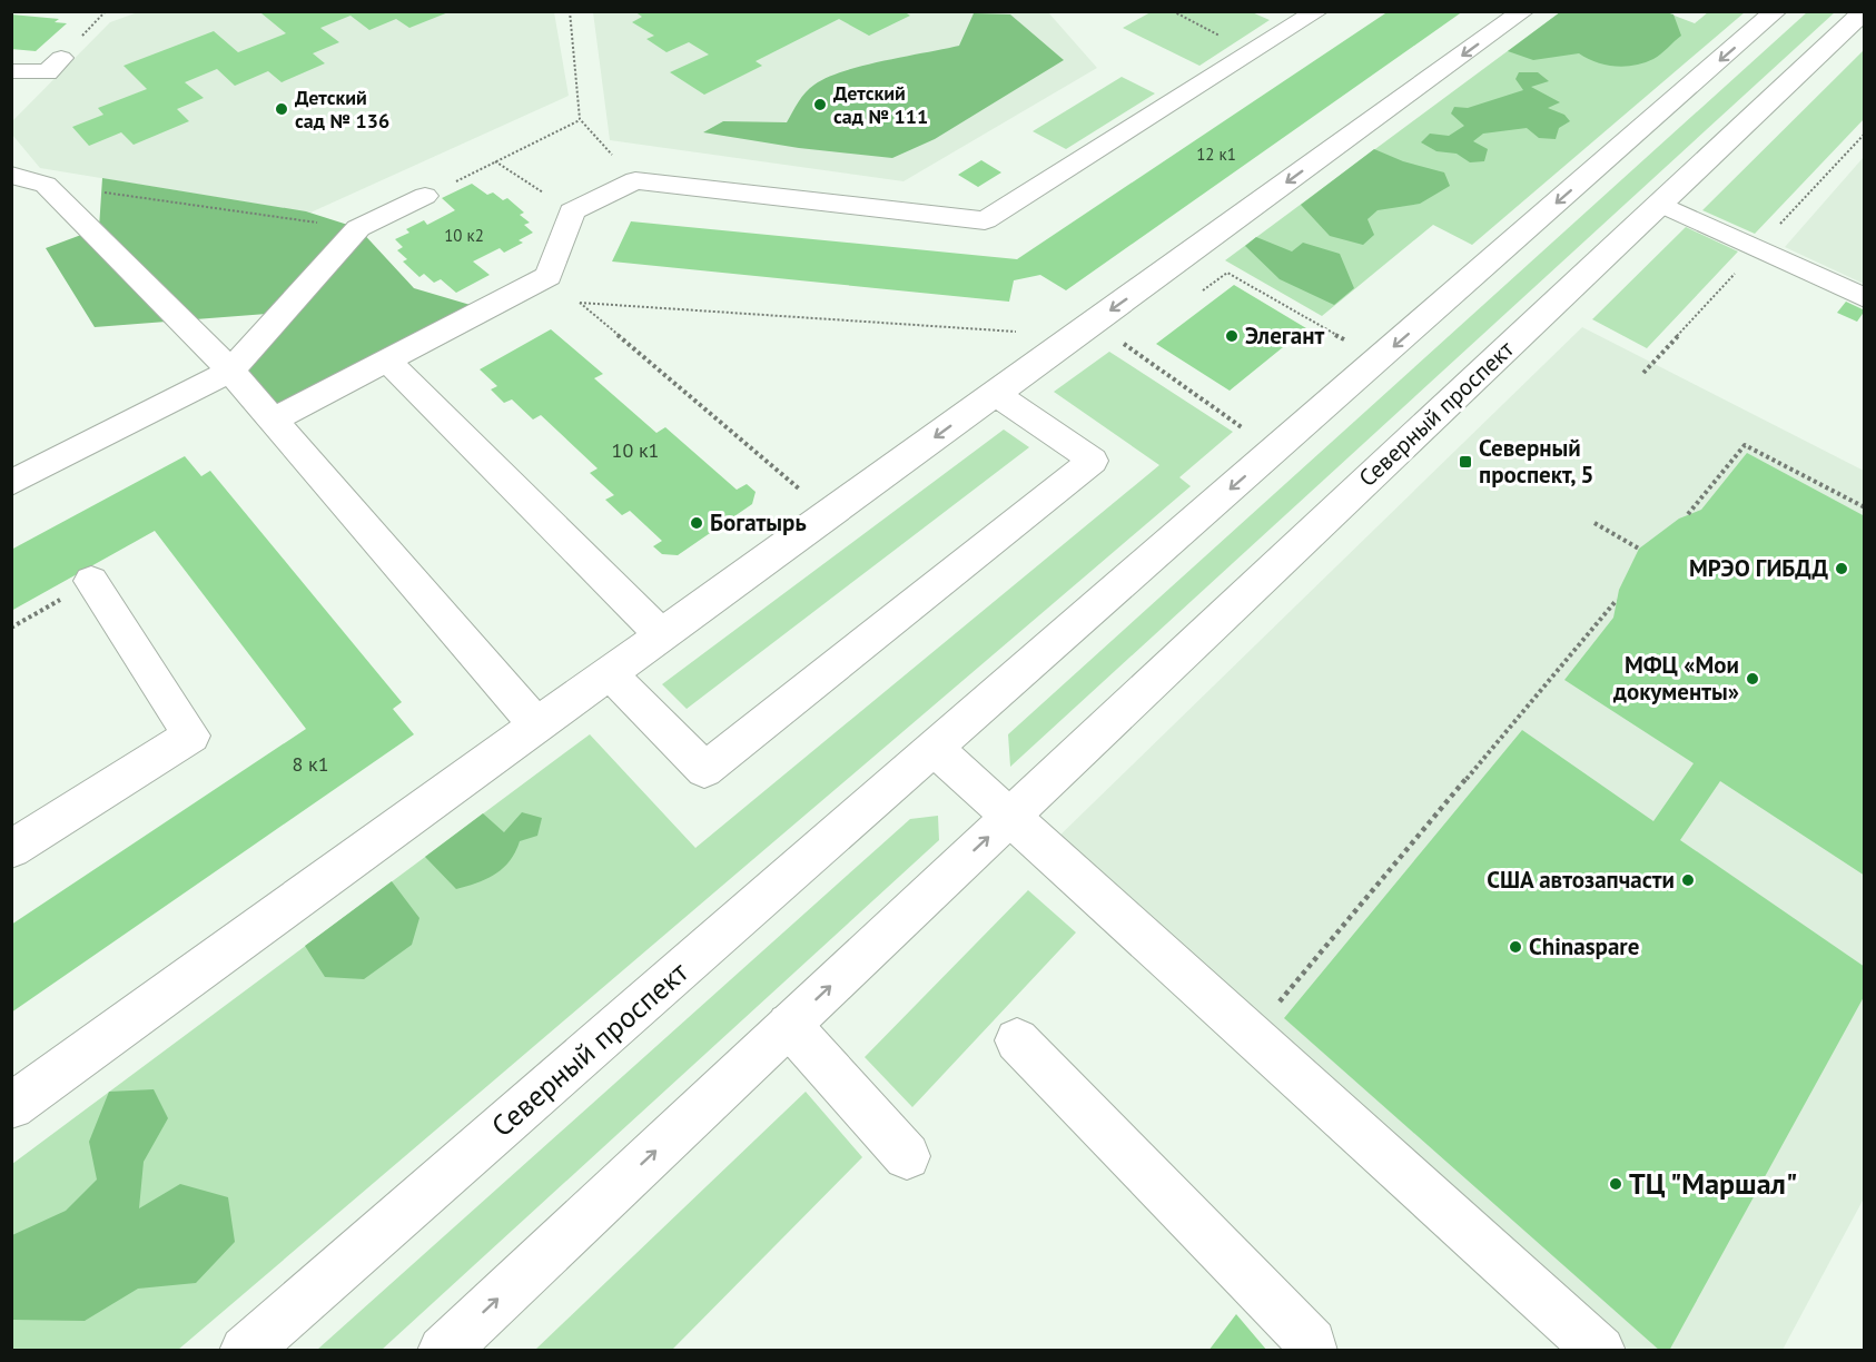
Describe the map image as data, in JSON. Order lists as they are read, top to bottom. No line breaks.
{"streets":{"main road":["Северный проспект"]},"places":{"other":["Детский сад № 111","Детский сад № 136","Элегант","Богатырь","МРЭО ГИБДД","МФЦ «Мои документы»","США автозапчасти","Chinaspare","ТЦ \"Маршал\""],"transit":["Северный проспект, 5"]},"house_numbers":["12 к1","10 к2","10 к1","8 к1"]}
